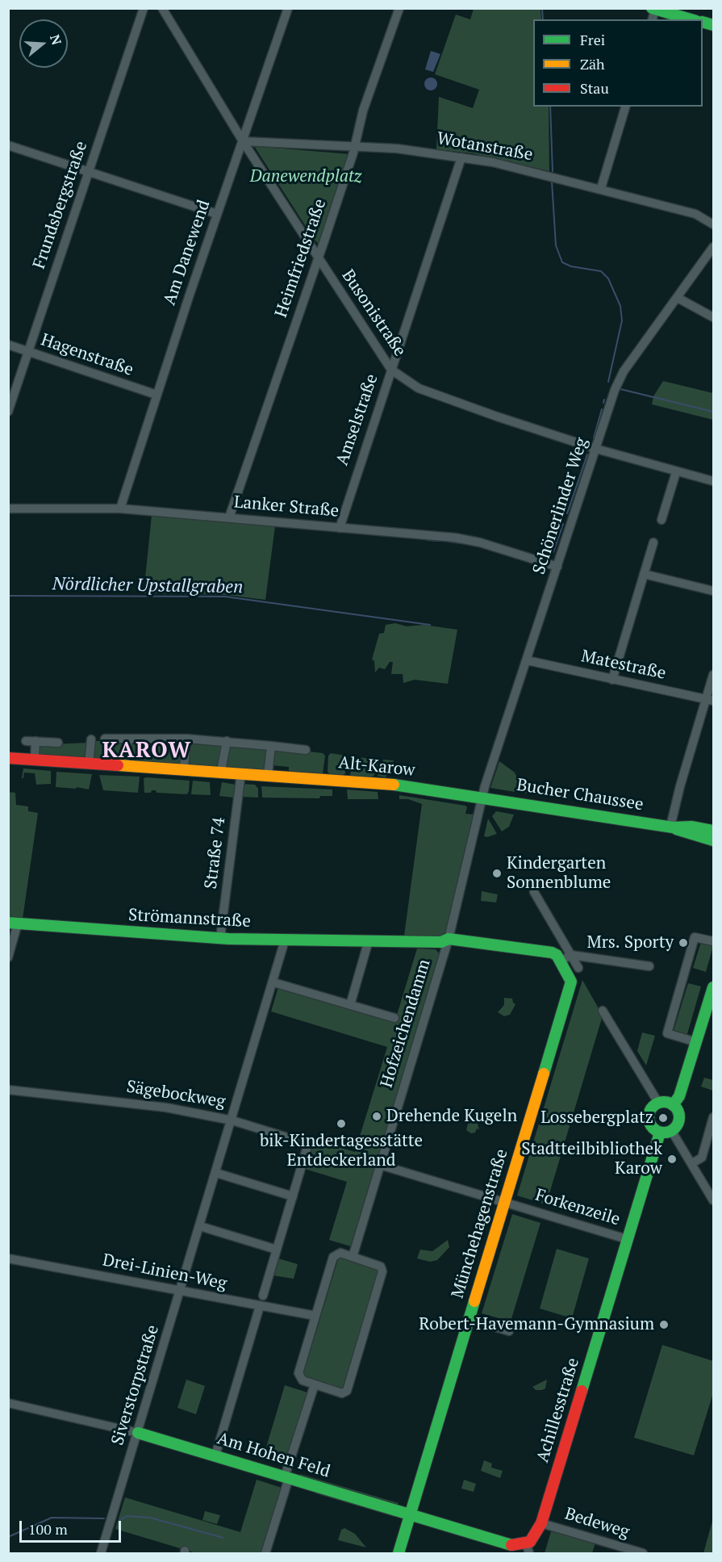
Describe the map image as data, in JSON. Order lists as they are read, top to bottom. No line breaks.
{"streets":{"street":["Wotanstraße","Frundsbergstraße","Am Danewend","Heimfriedstraße","Busonistraße","Hagenstraße","Amselstraße","Schönerlinder Weg","Lanker Straße","Matestraße","Alt-Karow","Bucher Chaussee","Straße 74","Strömannstraße","Hofzeichendamm","Sägebockweg","Forkenzeile","Münchehagenstraße","Drei-Linien-Weg","Siverstorpstraße","Achillesstraße","Am Hohen Feld","Bedeweg"]},"crossings":[["Wotanstraße","Am Danewend"],["Wotanstraße","Heimfriedstraße"],["Wotanstraße","Busonistraße"],["Wotanstraße","Amselstraße"],["Frundsbergstraße","Hagenstraße"],["Am Danewend","Busonistraße"],["Am Danewend","Hagenstraße"],["Am Danewend","Lanker Straße"],["Heimfriedstraße","Busonistraße"],["Heimfriedstraße","Lanker Straße"],["Busonistraße","Amselstraße"],["Busonistraße","Schönerlinder Weg"],["Amselstraße","Lanker Straße"],["Schönerlinder Weg","Lanker Straße"],["Schönerlinder Weg","Matestraße"],["Schönerlinder Weg","Alt-Karow"],["Schönerlinder Weg","Bucher Chaussee"],["Schönerlinder Weg","Hofzeichendamm"],["Alt-Karow","Bucher Chaussee"],["Alt-Karow","Straße 74"],["Alt-Karow","Hofzeichendamm"],["Bucher Chaussee","Hofzeichendamm"],["Straße 74","Strömannstraße"],["Strömannstraße","Hofzeichendamm"],["Strömannstraße","Münchehagenstraße"],["Strömannstraße","Siverstorpstraße"],["Hofzeichendamm","Forkenzeile"],["Sägebockweg","Siverstorpstraße"],["Forkenzeile","Münchehagenstraße"],["Forkenzeile","Achillesstraße"],["Münchehagenstraße","Am Hohen Feld"],["Drei-Linien-Weg","Siverstorpstraße"],["Siverstorpstraße","Am Hohen Feld"],["Achillesstraße","Am Hohen Feld"],["Achillesstraße","Bedeweg"]],"districts":["KAROW"],"water":["Nördlicher Upstallgraben"],"parks":["Danewendplatz"],"places":["Kindergarten Sonnenblume","Mrs. Sporty","Drehende Kugeln","Lossebergplatz","bik-Kindertagesstätte Entdeckerland","Stadtteilbibliothek Karow","Robert-Havemann-Gymnasium"],"legend":["Frei","Zäh","Stau"],"scale_bar":"100 m","north":"right"}
